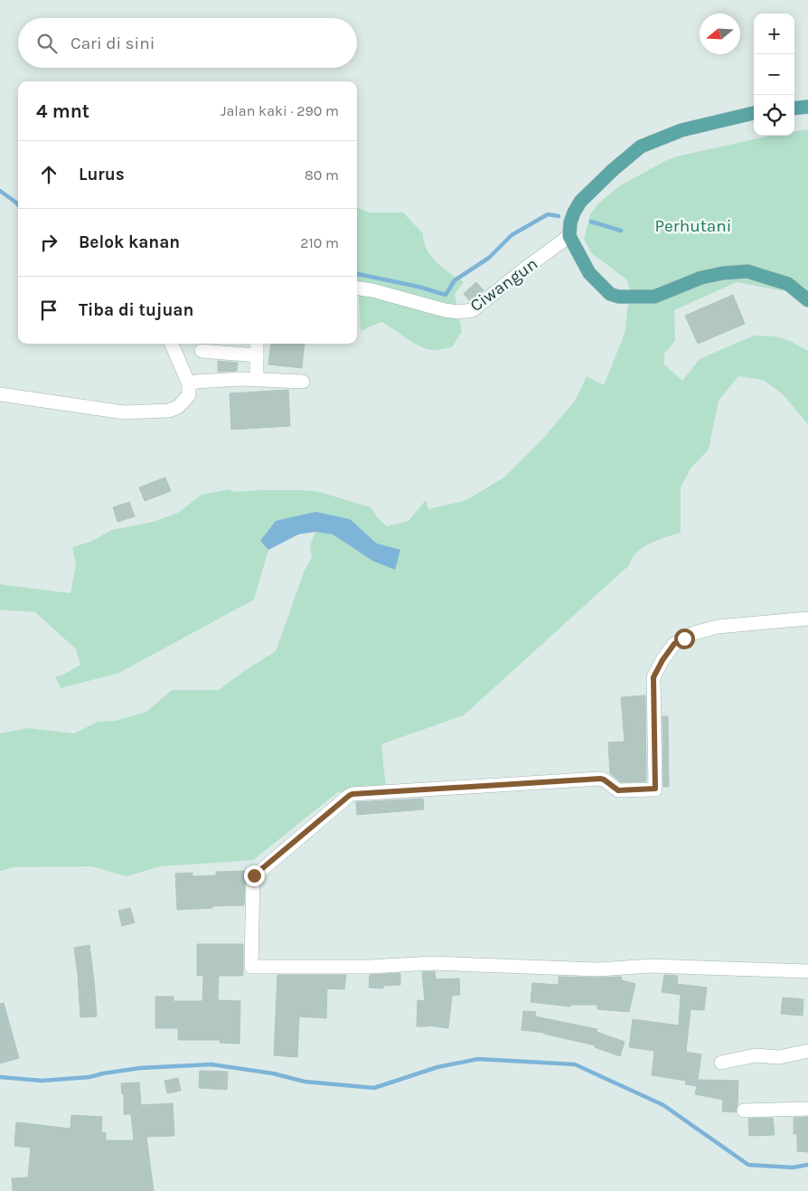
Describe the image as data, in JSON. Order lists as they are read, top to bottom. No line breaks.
{"streets":{"street":["Ciwangun"]},"parks":["Perhutani"],"north":"left","page":{"map_buttons":["+","−"],"search":"Cari di sini","heading":["4 mnt","Jalan kaki · 290 m"],"list":[["Lurus","80 m"],["Belok kanan","210 m"],"Tiba di tujuan"]}}
